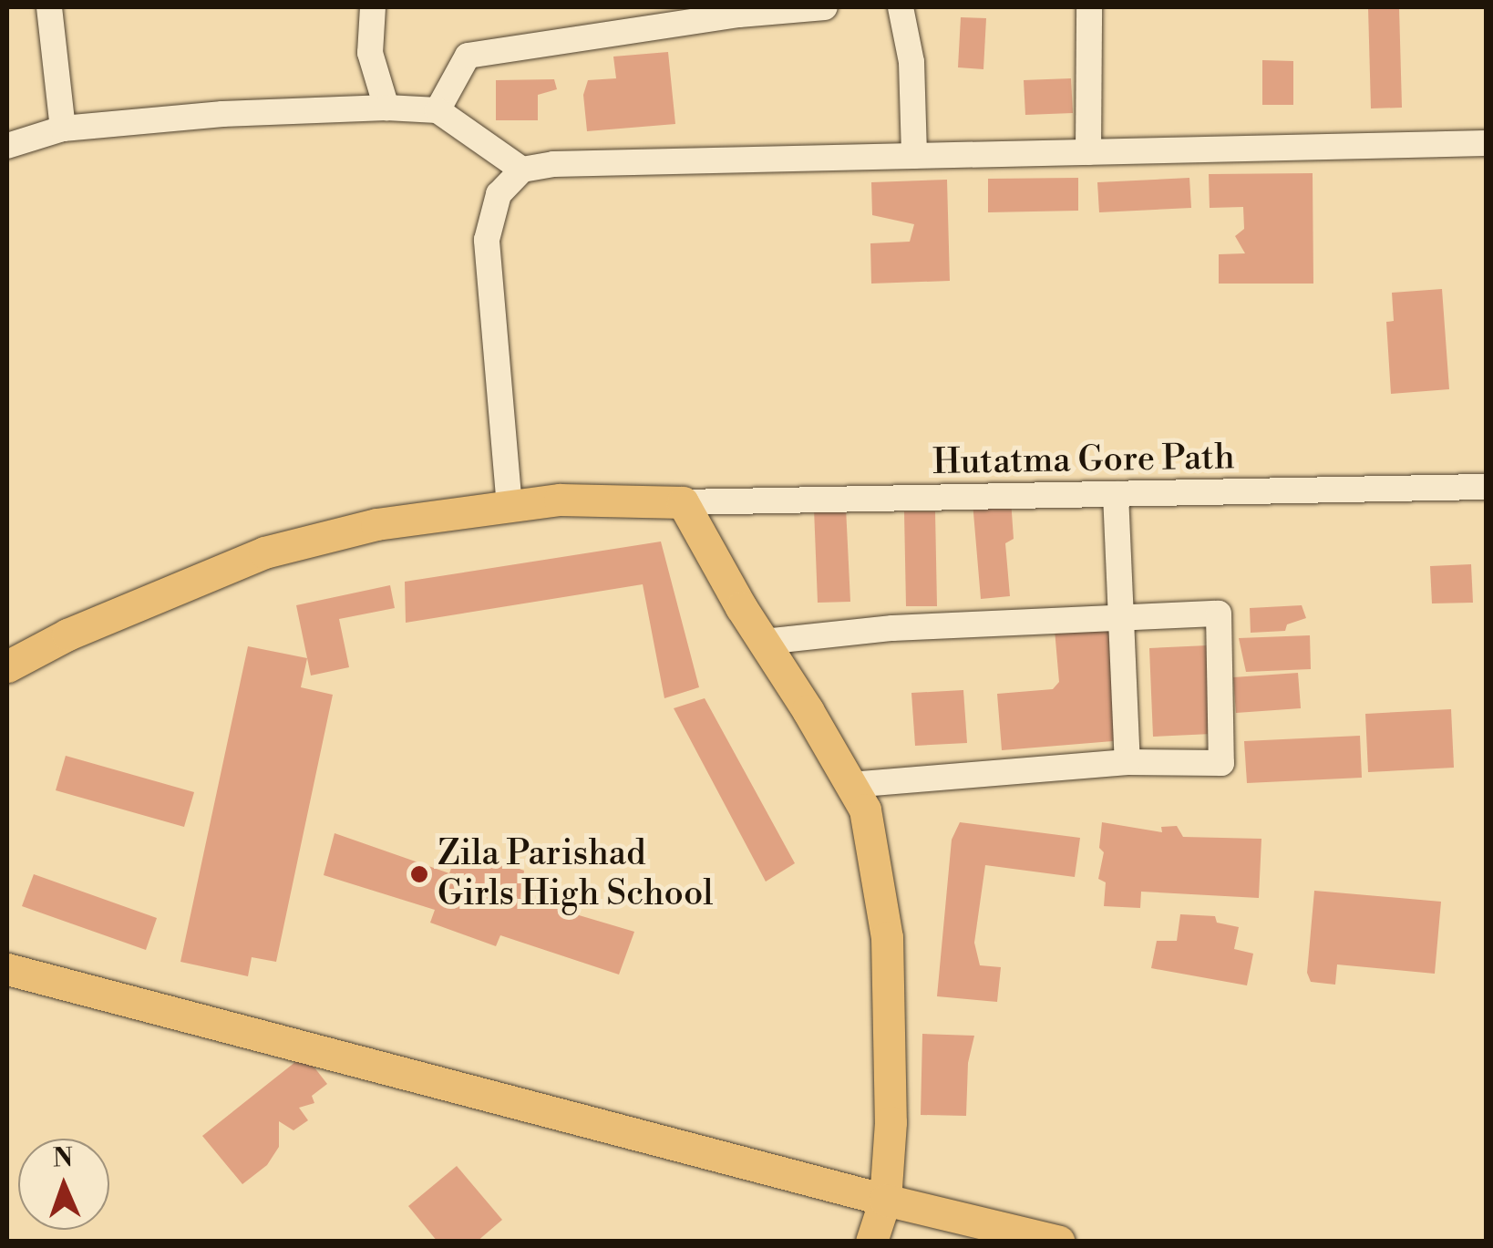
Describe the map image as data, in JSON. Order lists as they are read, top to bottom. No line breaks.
{"streets":{"street":["Hutatma Gore Path"]},"places":["Zila Parishad Girls High School"],"north":"top"}
